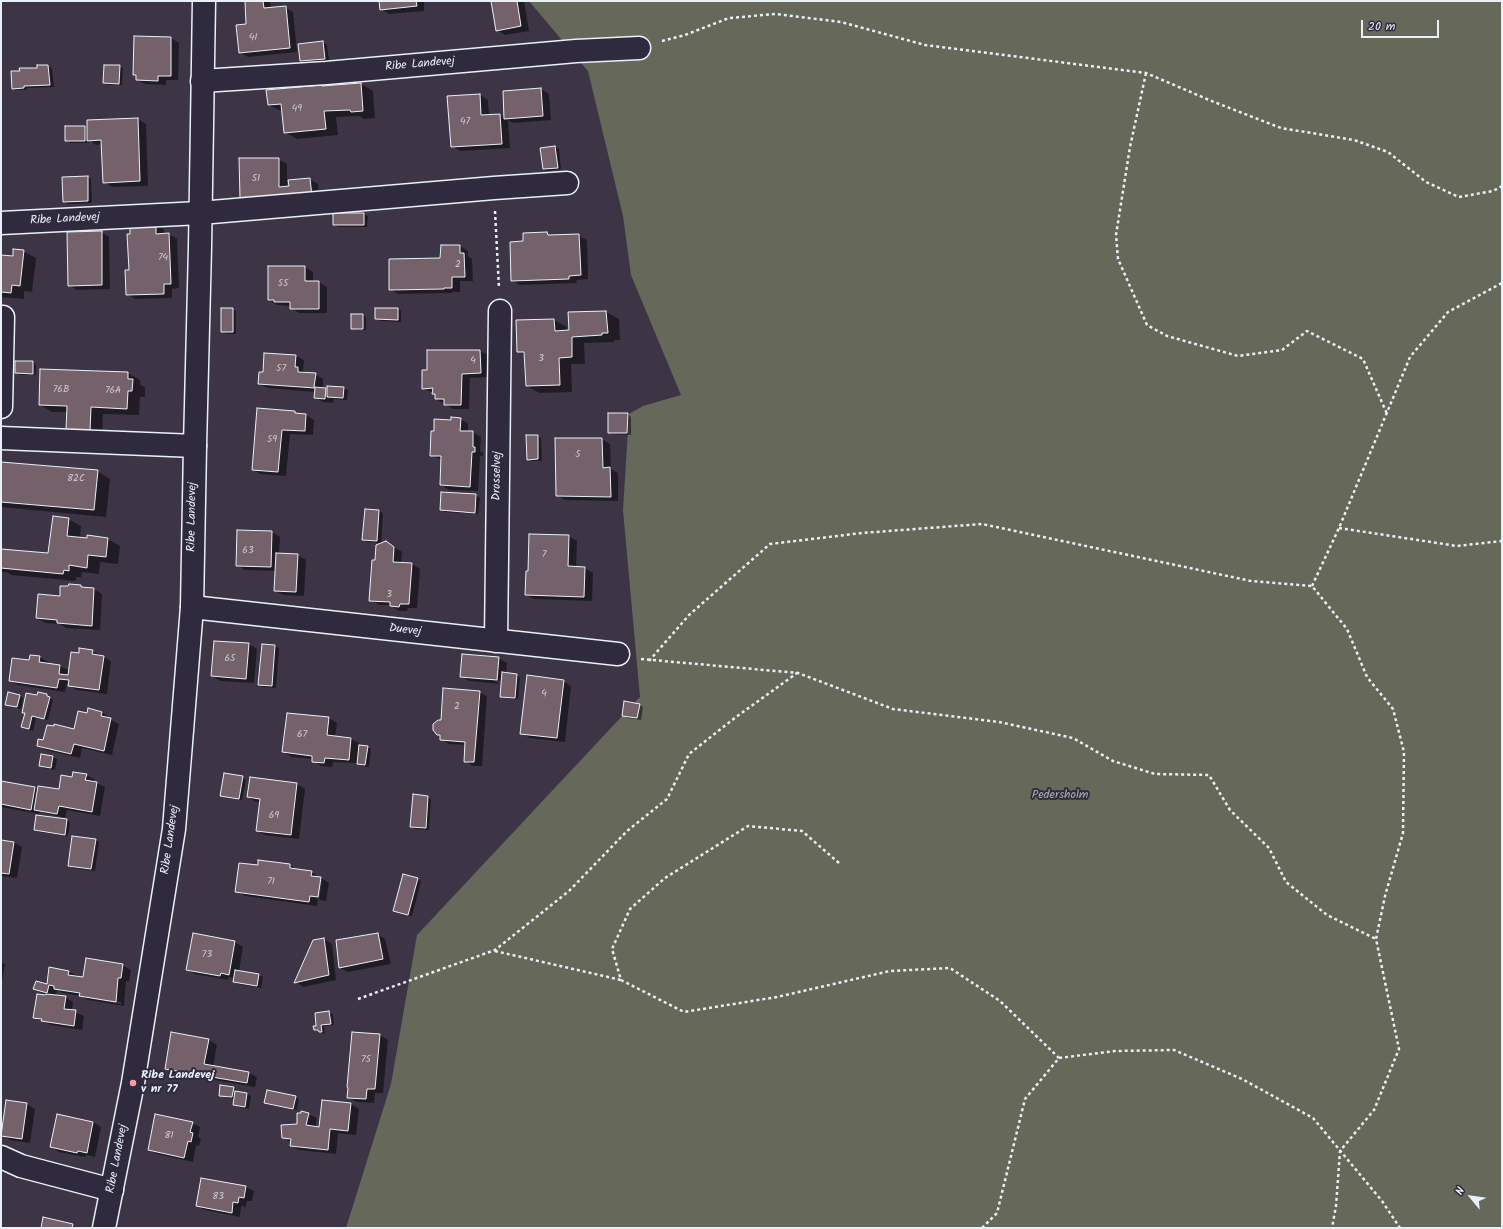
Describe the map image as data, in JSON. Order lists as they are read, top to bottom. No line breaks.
{"streets":{"street":["Ribe Landevej","Drosselvej","Duevej"]},"crossings":[["Ribe Landevej","Duevej"],["Drosselvej","Duevej"]],"parks":["Pedersholm"],"places":["Ribe Landevej v nr 77"],"house_numbers":["41","49","47","51","74","2","55","3","4","57","76B","76A","59","5","82C","63","7","3","65","4","2","67","69","71","73","75","81","83"],"scale_bar":"20 m","north":"top left"}
